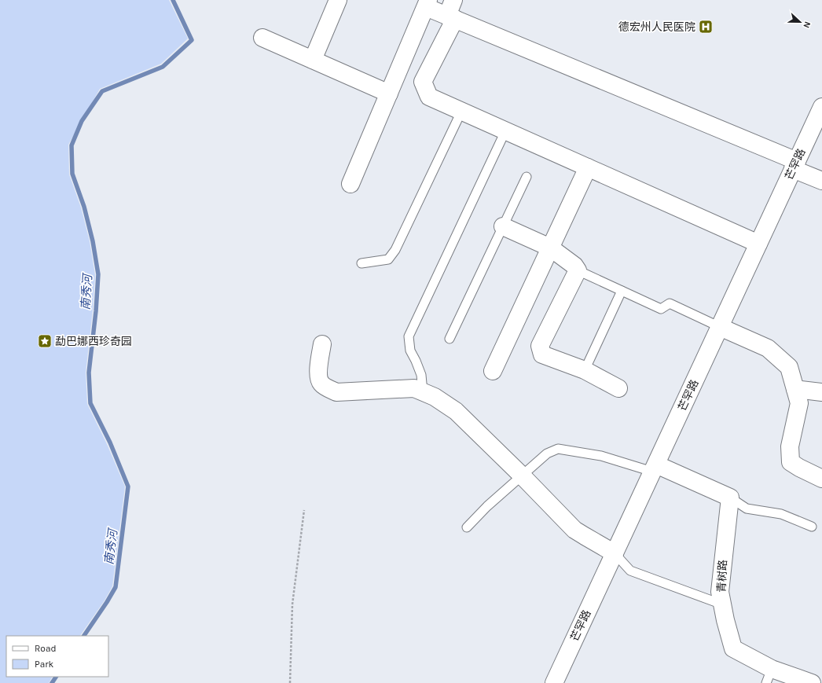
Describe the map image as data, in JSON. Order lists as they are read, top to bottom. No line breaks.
{"streets":{"street":["芒罕路","青树路"]},"water":["南秀河"],"places":{"hospital":["德宏州人民医院"],"place":["勐巴娜西珍奇园"]},"legend":["Road","Park"],"north":"right"}
